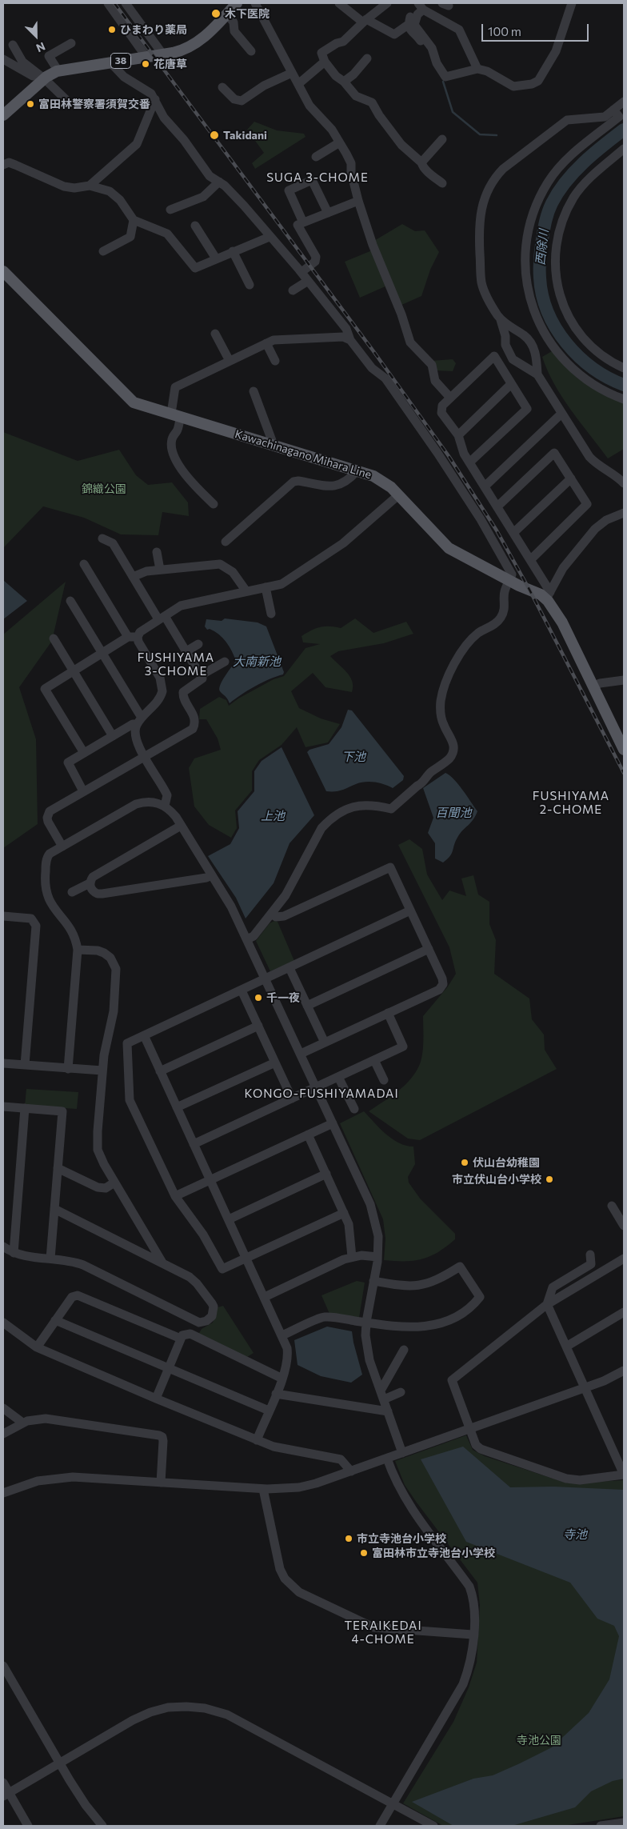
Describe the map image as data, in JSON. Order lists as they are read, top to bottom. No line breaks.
{"streets":{"main road":["38","Kawachinagano Mihara Line"]},"districts":["SUGA 3-CHOME","FUSHIYAMA 3-CHOME","FUSHIYAMA 2-CHOME","KONGO-FUSHIYAMADAI","TERAIKEDAI 4-CHOME"],"water":["西除川","大南新池","下池","百聞池","上池","寺池"],"parks":["錦織公園","寺池公園"],"places":["木下医院","ひまわり薬局","花唐草","富田林警察署須賀交番","Takidani","千一夜","伏山台幼稚園","市立伏山台小学校","市立寺池台小学校","富田林市立寺池台小学校"],"scale_bar":"100 m","north":"bottom right"}
